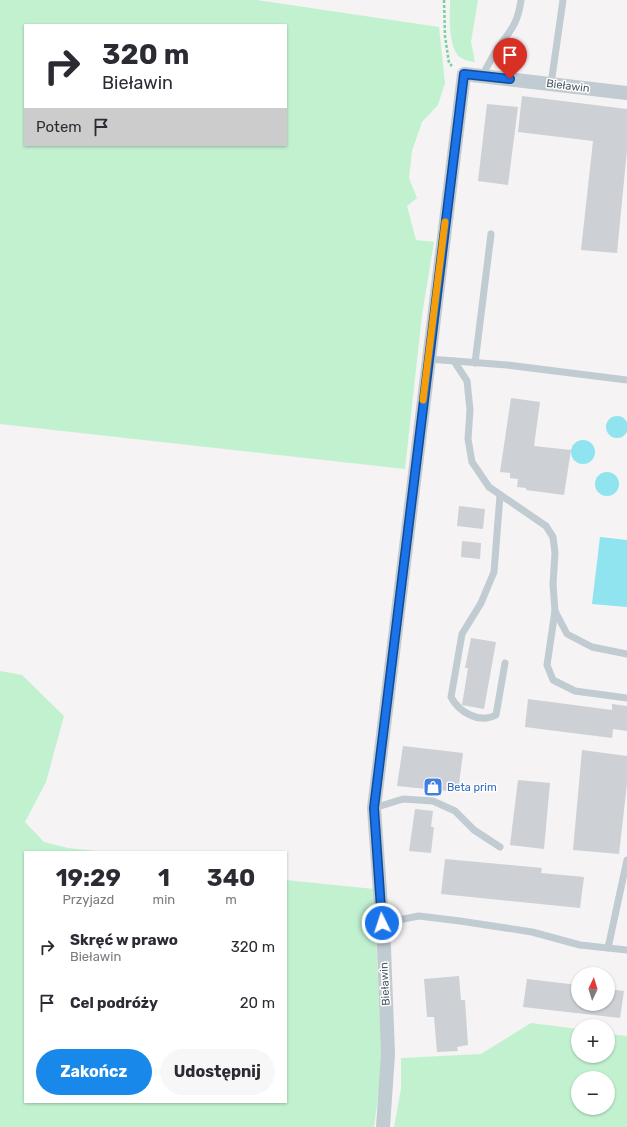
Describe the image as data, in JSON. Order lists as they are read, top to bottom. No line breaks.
{"streets":{"street":["Bieławin"]},"places":{"shop":["Beta prim"]},"north":"top","page":{"turn":["320 m","Bieławin"],"then":"Potem","eta":["19:29","Przyjazd","1","min","340","m"],"list":[{"name":"Skręć w prawo","note":"Bieławin","value":"320 m"},{"name":"Cel podróży","value":"20 m"}],"map_buttons":["+","−"],"buttons":["Zakończ","Udostępnij"]}}
